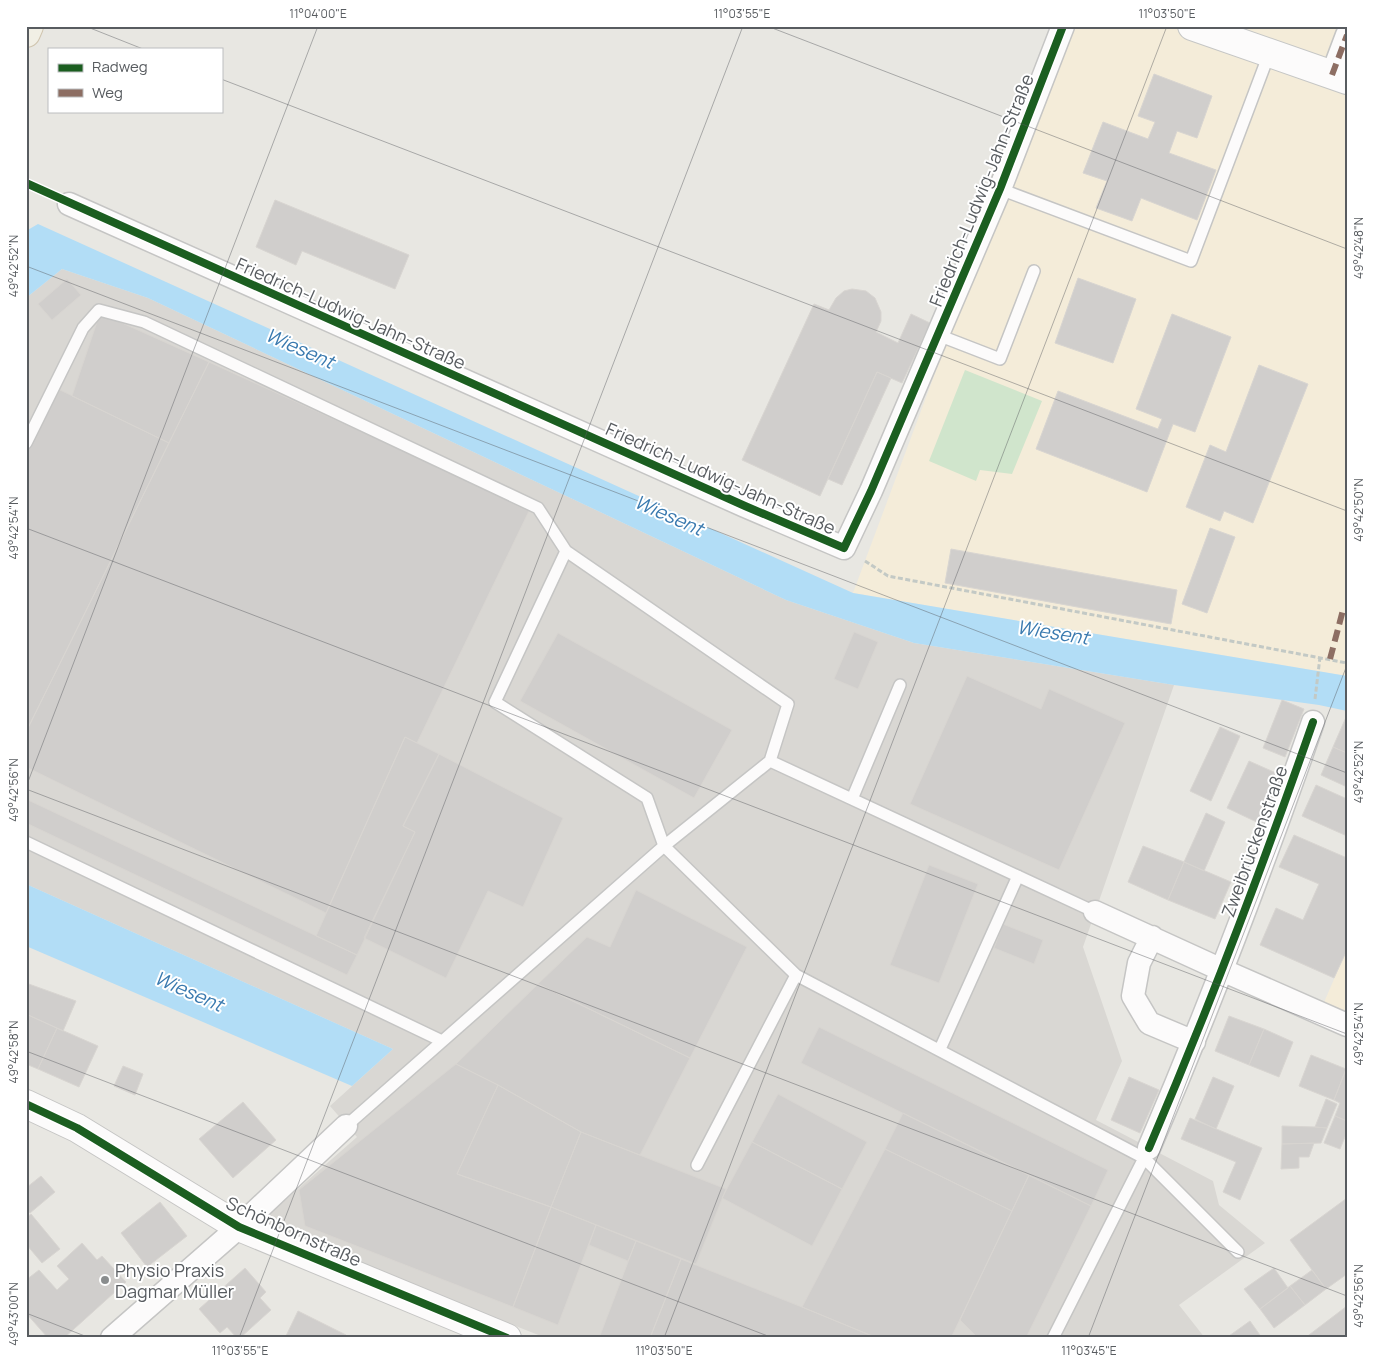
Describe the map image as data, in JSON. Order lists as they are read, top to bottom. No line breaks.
{"streets":{"street":["Friedrich-Ludwig-Jahn-Straße","Zweibrückenstraße","Schönbornstraße"]},"water":["Wiesent"],"places":["Physio Praxis Dagmar Müller"],"legend":["Radweg","Weg"],"coordinates":["11°04'00\"E","11°03'55\"E","11°03'50\"E","49°42'48\"N","49°42'52\"N","49°42'50\"N","49°42'54\"N","49°42'56\"N","49°42'58\"N","49°43'00\"N","11°03'45\"E"]}
